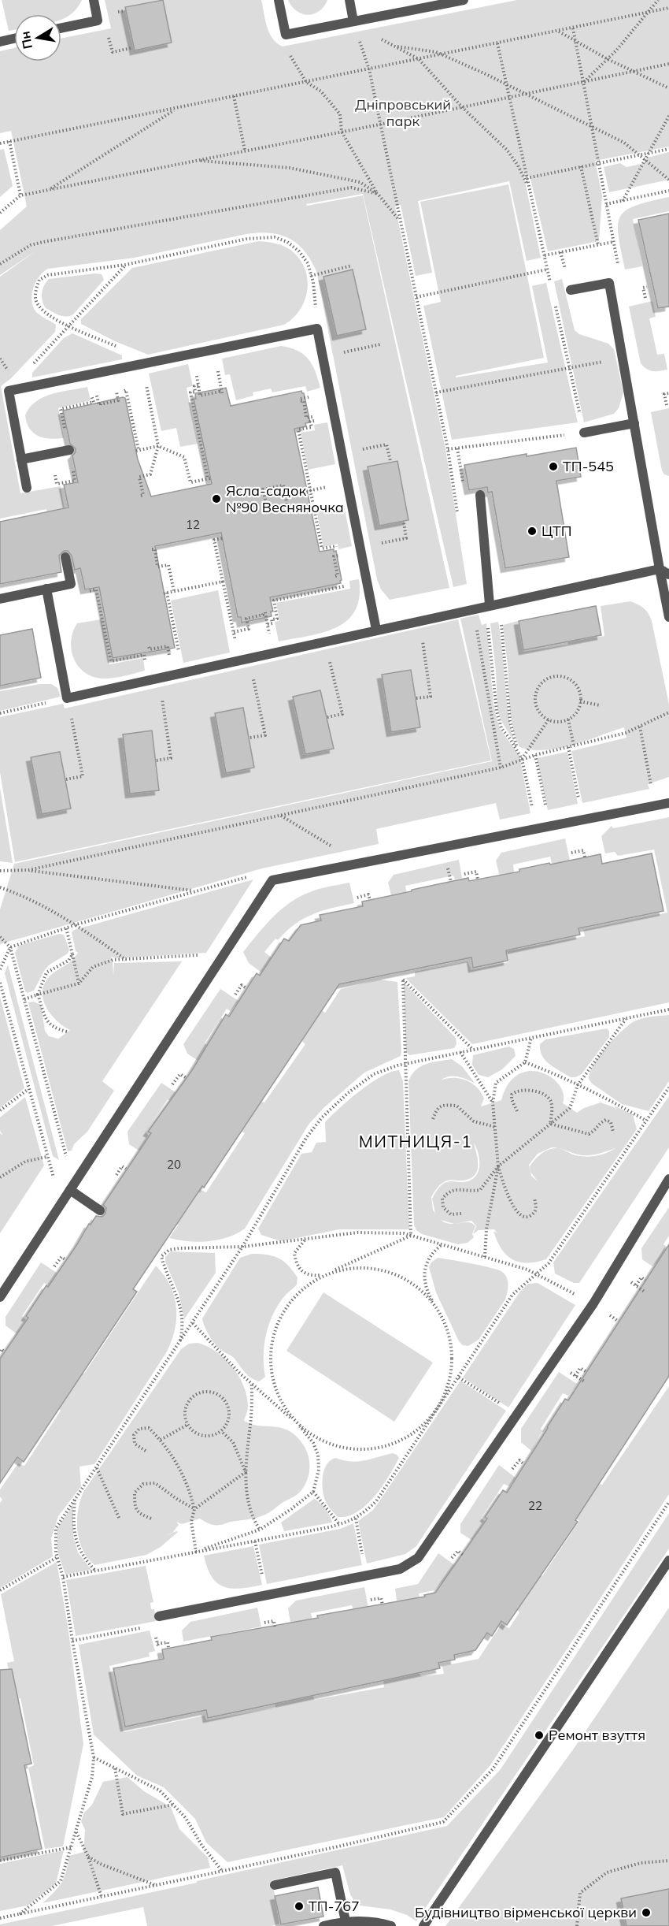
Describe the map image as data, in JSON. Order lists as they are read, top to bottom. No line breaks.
{"districts":["МИТНИЦЯ-1"],"parks":["Дніпровський парк"],"places":["ТП-545","Ясла-садок №90 Весняночка","ЦТП","Ремонт взуття","ТП-767","Будівництво вірменської церкви"],"house_numbers":["12","20","22"],"north":"left"}
